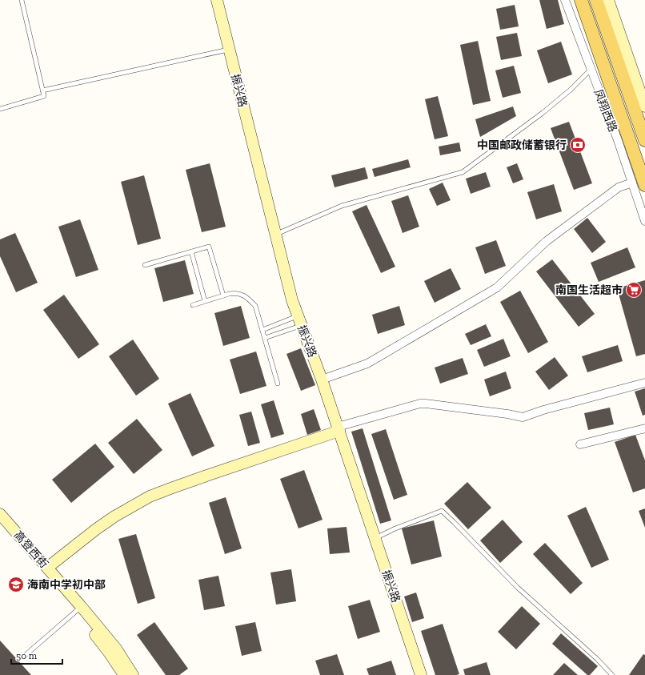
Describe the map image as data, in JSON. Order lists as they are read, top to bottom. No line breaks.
{"streets":{"main road":["凤翔西路"],"street":["振兴路","高登西街"]},"places":{"bank":["中国邮政储蓄银行"],"supermarket":["南国生活超市"],"school or university":["海南中学初中部"]},"scale_bar":"50 m"}
